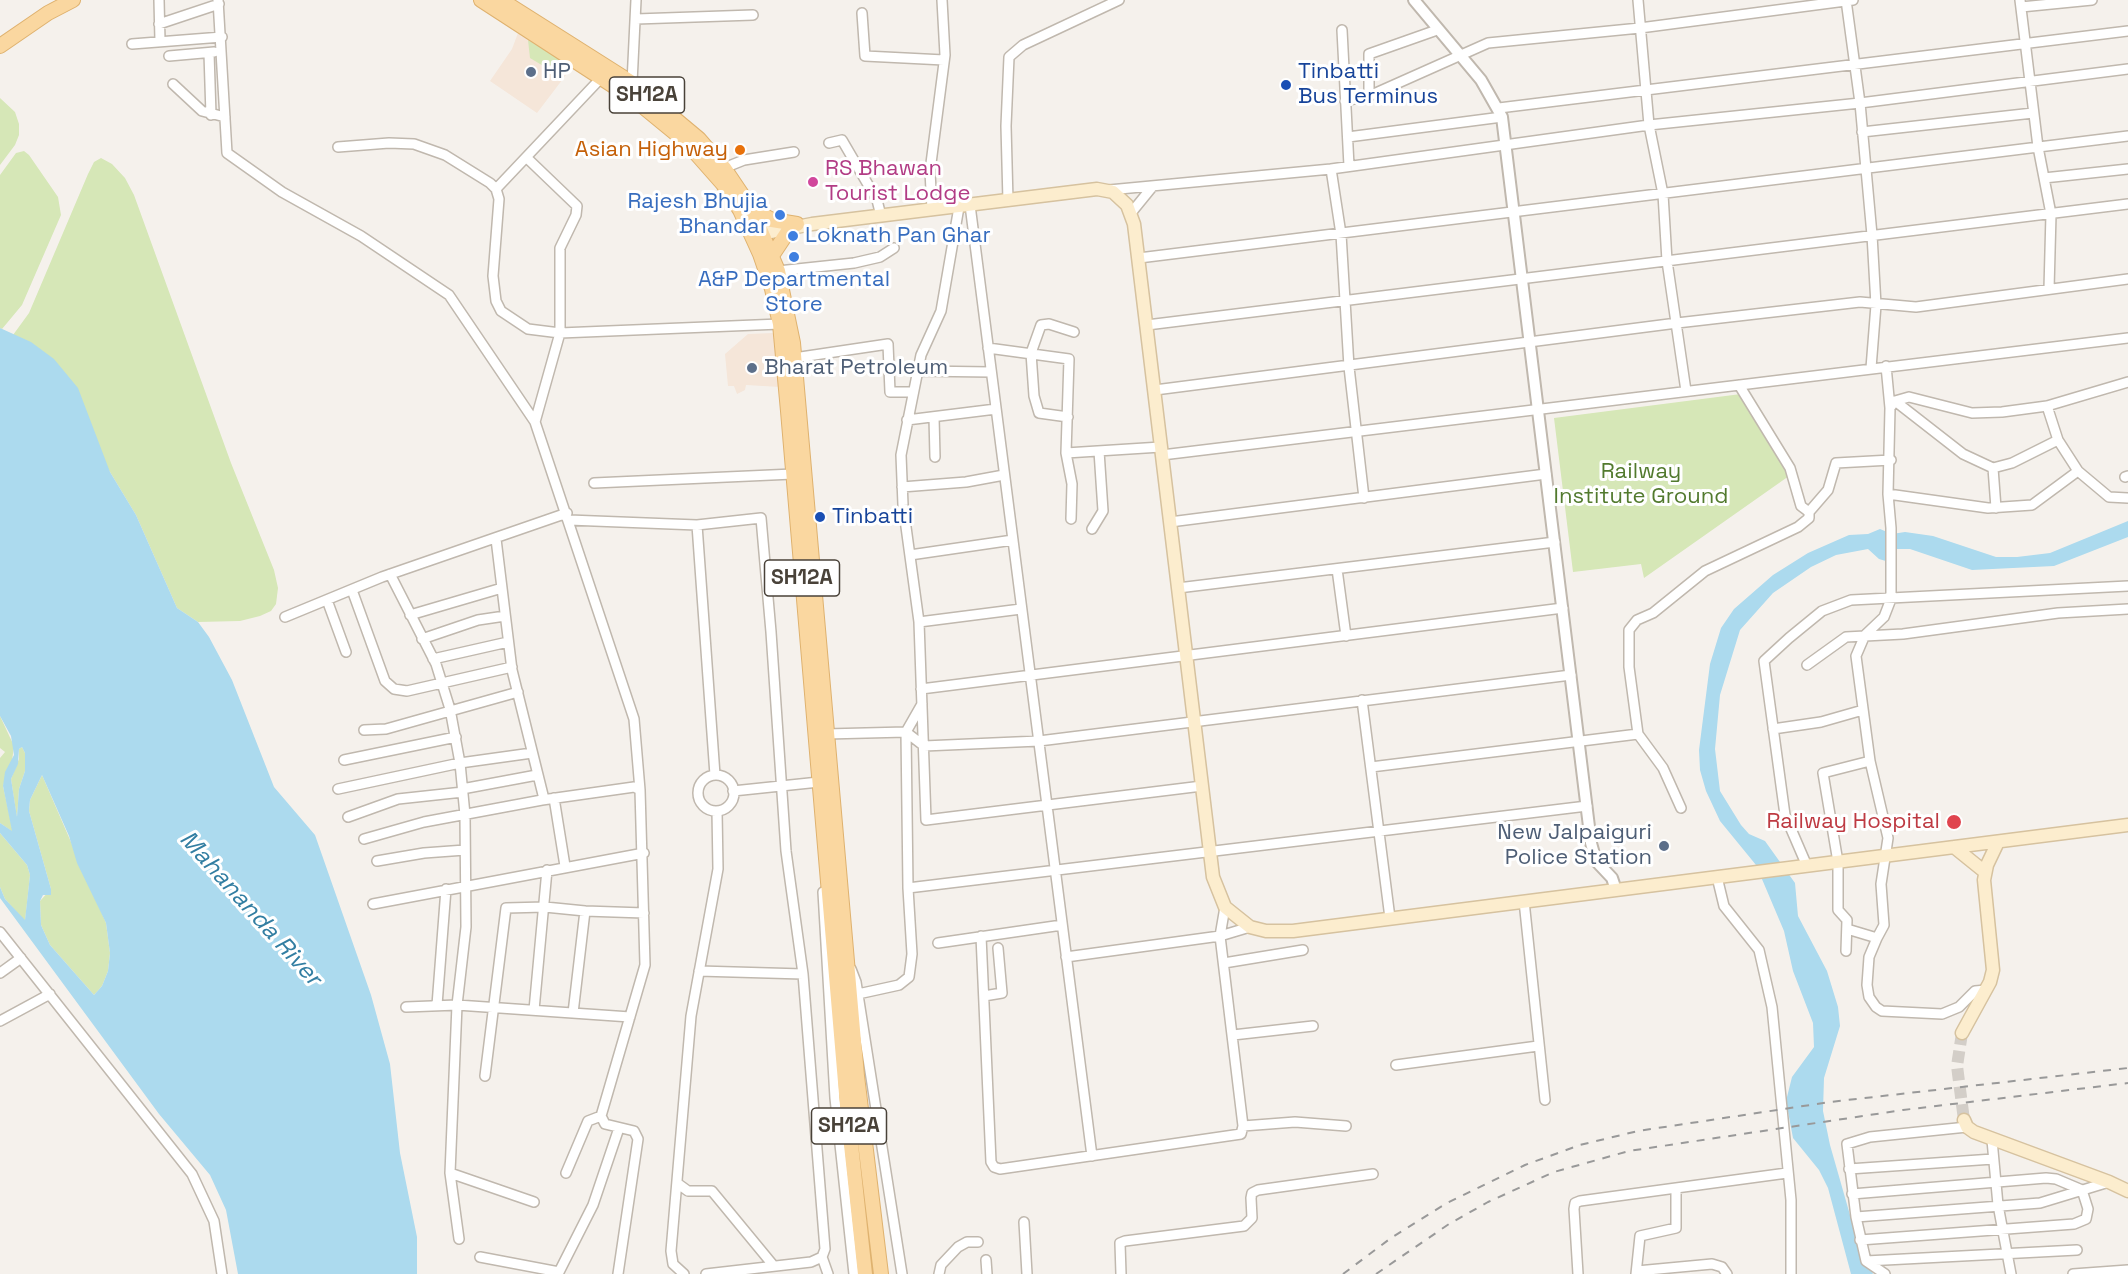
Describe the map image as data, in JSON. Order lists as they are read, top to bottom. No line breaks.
{"streets":{"main road":["SH12A"]},"water":["Mahananda River"],"parks":["Railway Institute Ground"],"places":["HP","Tinbatti Bus Terminus","Asian Highway","RS Bhawan Tourist Lodge","Rajesh Bhujia Bhandar","Loknath Pan Ghar","A&P Departmental Store","Bharat Petroleum","Tinbatti","Railway Hospital","New Jalpaiguri Police Station"]}
